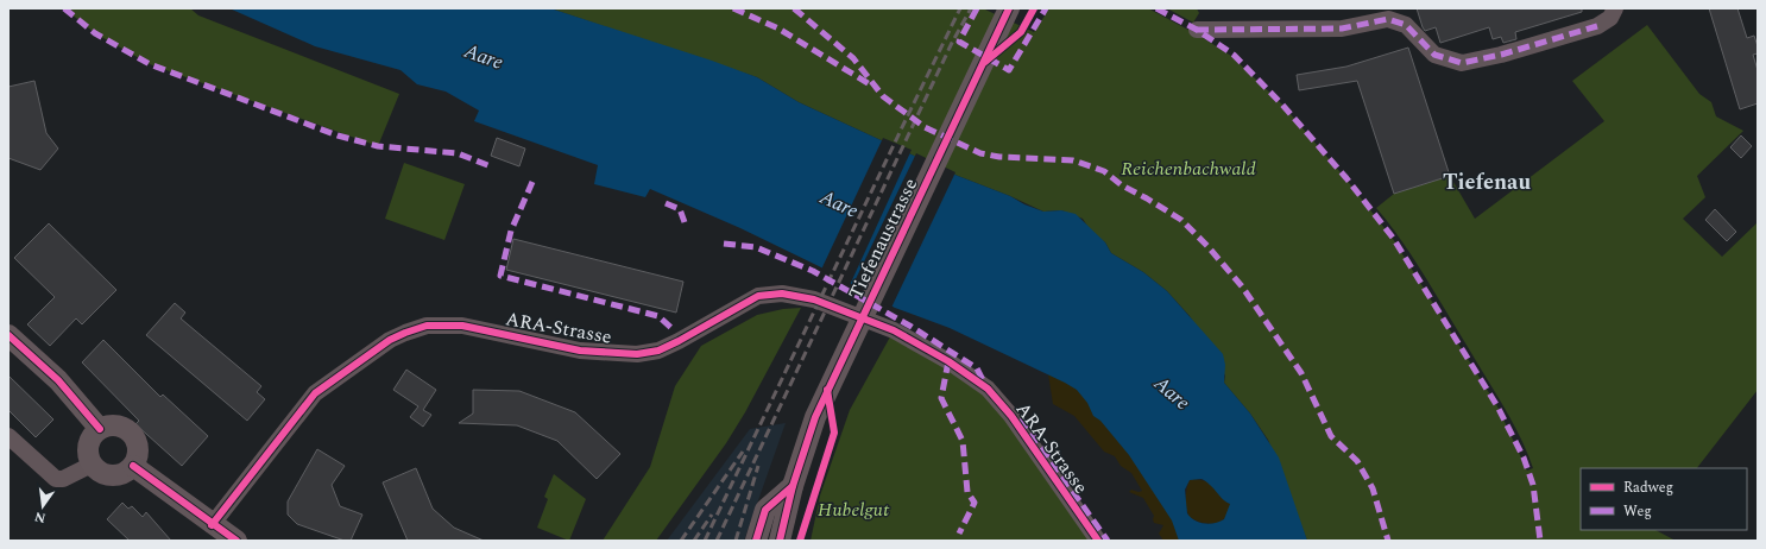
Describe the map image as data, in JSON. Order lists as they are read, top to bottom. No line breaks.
{"streets":{"main road":["Tiefenaustrasse"],"street":["ARA-Strasse"]},"districts":["Tiefenau"],"water":["Aare"],"parks":["Reichenbachwald","Hubelgut"],"legend":["Radweg","Weg"],"north":"bottom"}
